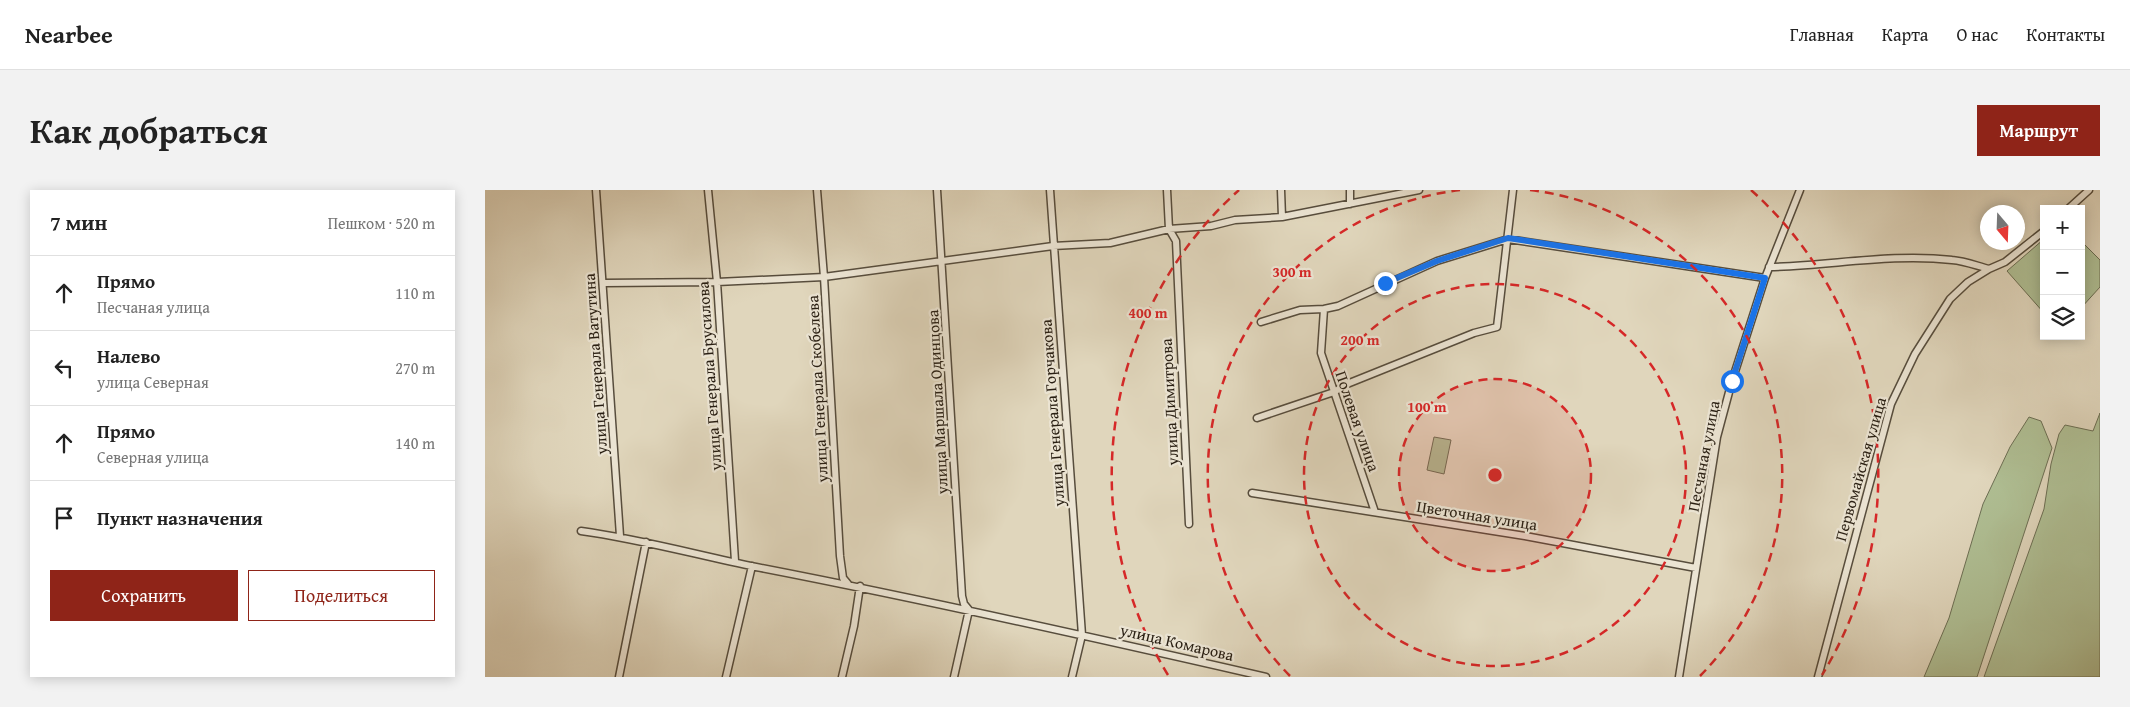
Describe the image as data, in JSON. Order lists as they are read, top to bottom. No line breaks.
{"streets":{"street":["улица Генерала Ватутина","улица Генерала Брусилова","улица Генерала Скобелева","улица Маршала Одинцова","улица Димитрова","улица Генерала Горчакова","Полевая улица","Песчаная улица","Первомайская улица","Цветочная улица","улица Комарова"]},"crossings":[["улица Генерала Ватутина","улица Комарова"],["улица Генерала Брусилова","улица Комарова"],["улица Генерала Скобелева","улица Комарова"],["улица Маршала Одинцова","улица Комарова"],["улица Генерала Горчакова","улица Комарова"],["Полевая улица","Цветочная улица"],["Песчаная улица","Цветочная улица"]],"north":"bottom","page":{"header":"Nearbee","nav":["Главная","Карта","О нас","Контакты"],"title":"Как добраться","buttons":["Маршрут",["Сохранить","Поделиться"]],"heading":["7 мин","Пешком · 520 m"],"map_buttons":["+","−"],"list":[["Прямо","Песчаная улица","110 m"],["Налево","улица Северная","270 m"],["Прямо","Северная улица","140 m"],"Пункт назначения"]},"rings":["300 m","400 m","200 m","100 m"]}
